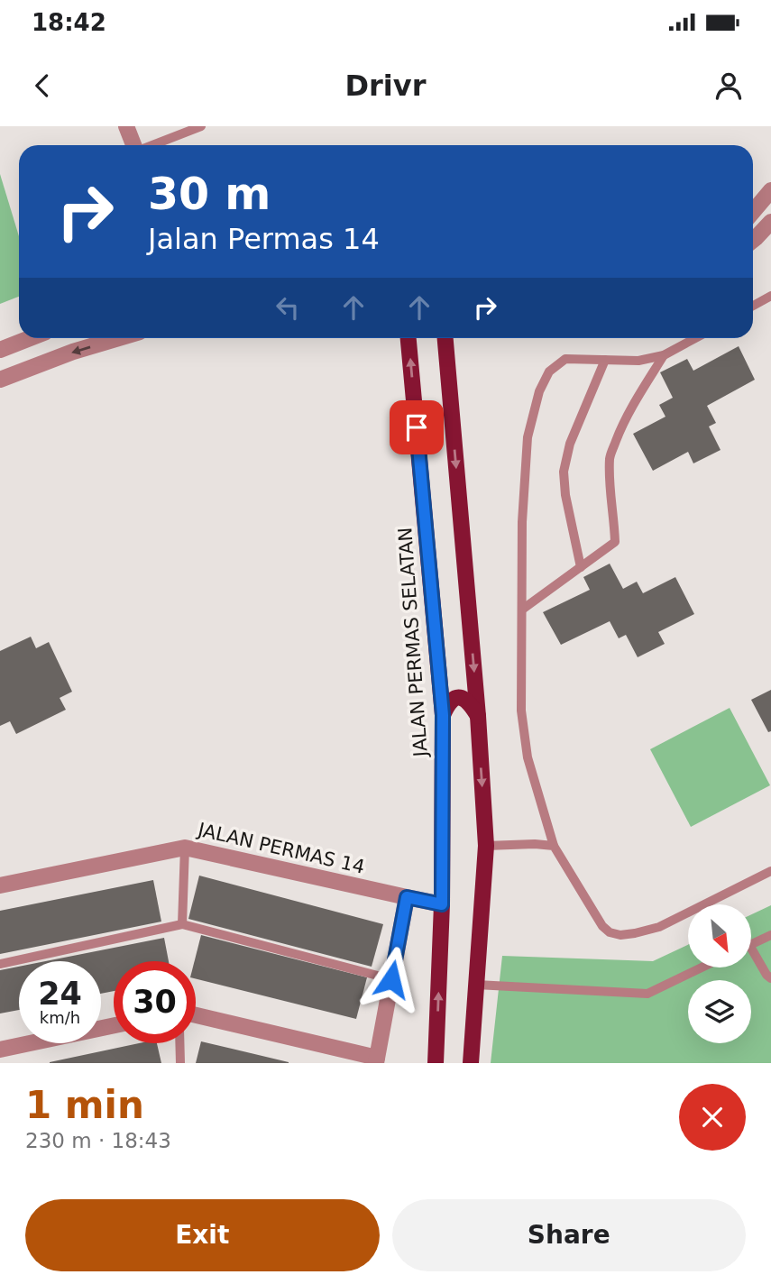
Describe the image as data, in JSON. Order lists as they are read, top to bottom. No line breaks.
{"streets":{"main road":["JALAN PERMAS SELATAN"],"street":["JALAN PERMAS 14"]},"crossings":[["JALAN PERMAS SELATAN","JALAN PERMAS 14"]],"north":"bottom right","page":{"status":"18:42","header":"Drivr","turn":["30 m","Jalan Permas 14"],"speed":"24 km/h","limit":"30","heading":["1 min","230 m · 18:43"],"buttons":["Exit","Share"]}}
